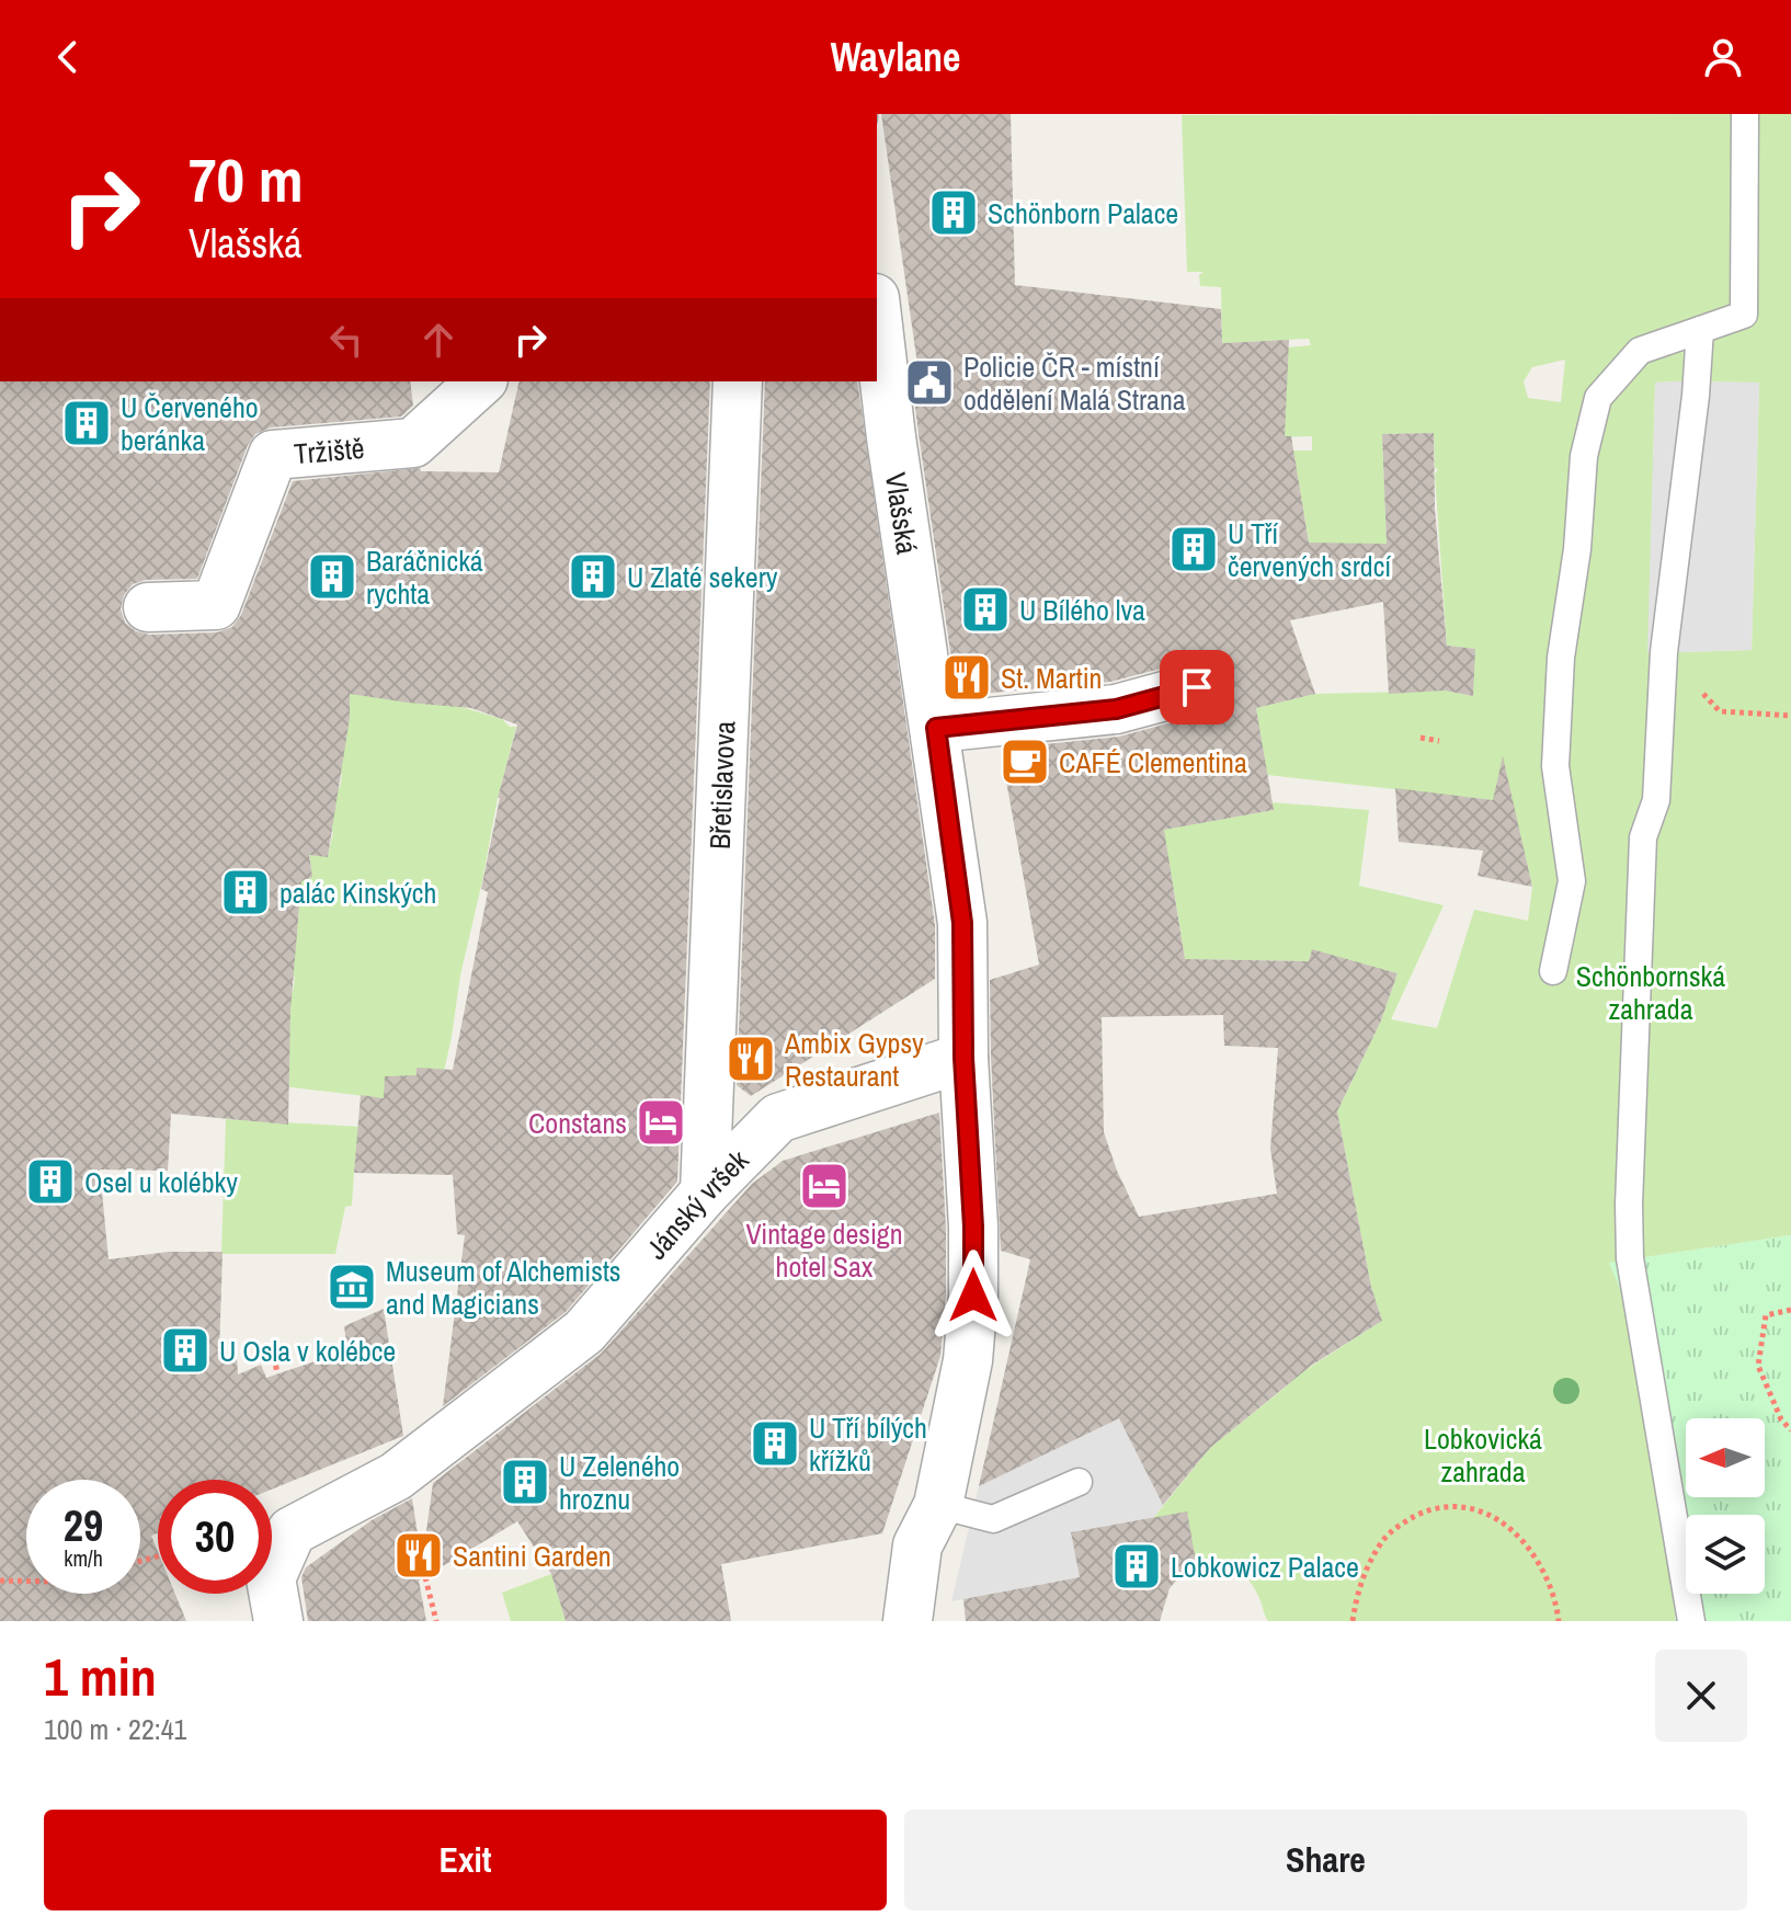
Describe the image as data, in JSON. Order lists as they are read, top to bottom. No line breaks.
{"streets":{"street":["Tržiště","Vlašská","Břetislavova","Jánský vršek"]},"crossings":[["Vlašská","Jánský vršek"],["Břetislavova","Jánský vršek"]],"parks":["Schönbornská zahrada","Lobkovická zahrada"],"places":{"building":["Schönborn Palace","U Červeného beránka","U Tří červených srdcí","Baráčnická rychta","U Zlaté sekery","U Bílého lva","palác Kinských","Osel u kolébky","U Osla v kolébce","U Tří bílých křížků","U Zeleného hroznu","Lobkowicz Palace"],"public building":["Policie ČR - místní oddělení Malá Strana"],"restaurant":["St. Martin","Ambix Gypsy Restaurant","Santini Garden"],"cafe":["CAFÉ Clementina"],"hotel":["Constans","Vintage design hotel Sax"],"museum":["Museum of Alchemists and Magicians"]},"north":"left","page":{"header":"Waylane","turn":["70 m","Vlašská"],"speed":"29 km/h","limit":"30","heading":["1 min","100 m · 22:41"],"buttons":["Exit","Share"]}}
